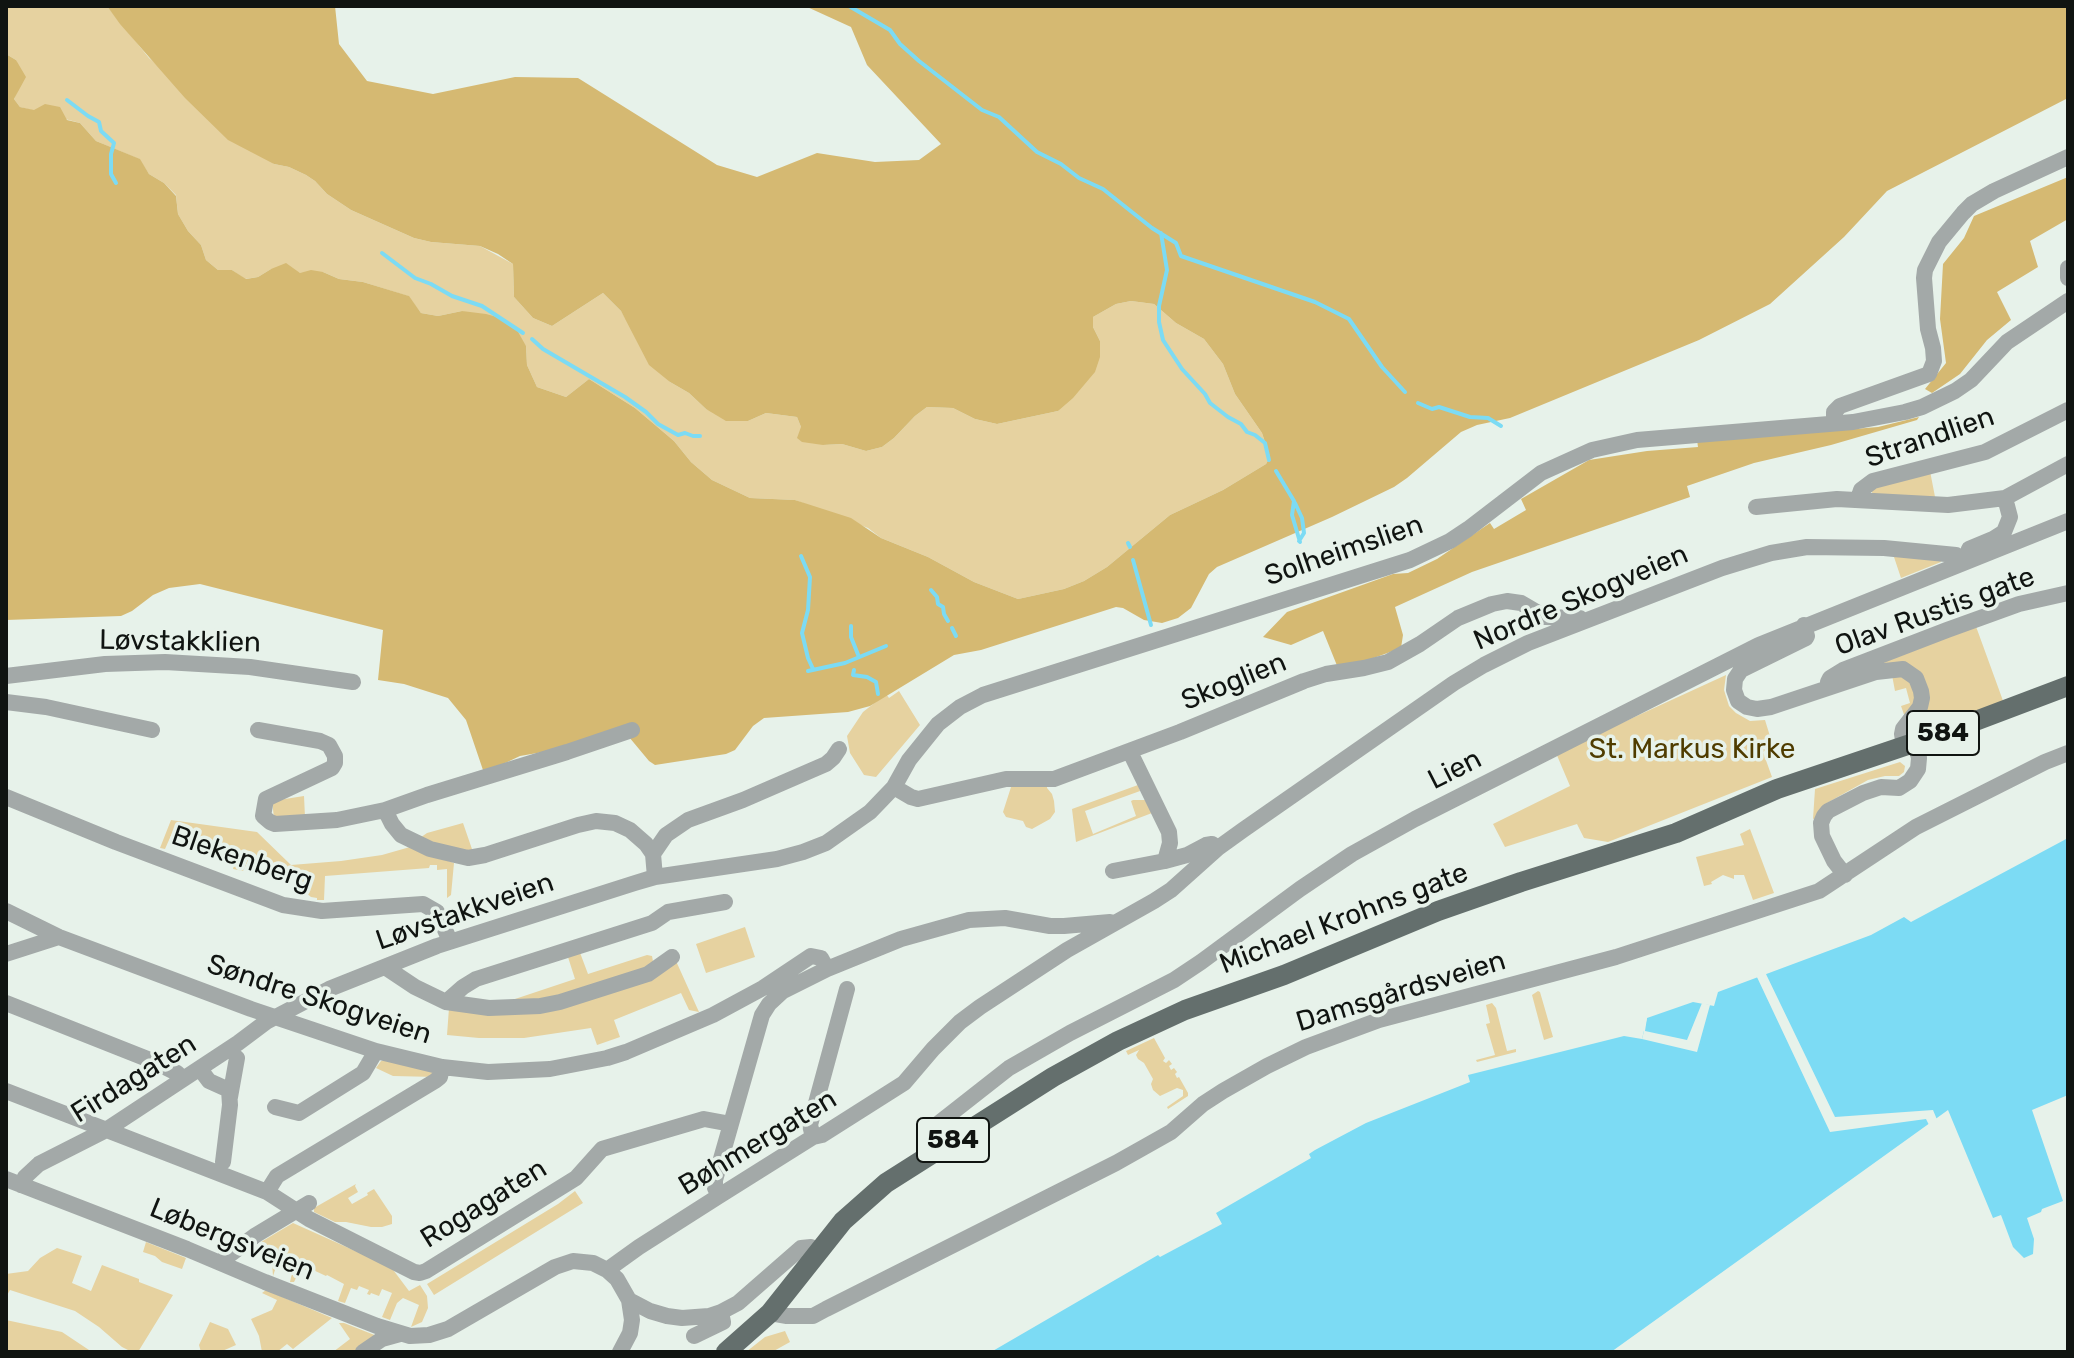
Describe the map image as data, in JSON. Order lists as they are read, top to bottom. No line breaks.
{"streets":{"main road":["584","Michael Krohns gate"],"street":["Strandlien","Solheimslien","Nordre Skogveien","Olav Rustis gate","Løvstakklien","Skoglien","Lien","Blekenberg","Løvstakkveien","Damsgårdsveien","Søndre Skogveien","Firdagaten","Bøhmergaten","Rogagaten","Løbergsveien"]},"crossings":[["Solheimslien","Skoglien"],["Solheimslien","Løvstakkveien"],["Nordre Skogveien","Skoglien"],["Nordre Skogveien","Lien"],["Nordre Skogveien","Søndre Skogveien"],["Nordre Skogveien","Bøhmergaten"],["Lien","Michael Krohns gate"],["Blekenberg","Løvstakkveien"],["Løvstakkveien","Søndre Skogveien"],["Løvstakkveien","Firdagaten"],["Michael Krohns gate","Damsgårdsveien"],["Søndre Skogveien","Firdagaten"],["Søndre Skogveien","Bøhmergaten"],["Firdagaten","Rogagaten"],["Firdagaten","Løbergsveien"]],"parks":["St. Markus Kirke"]}
